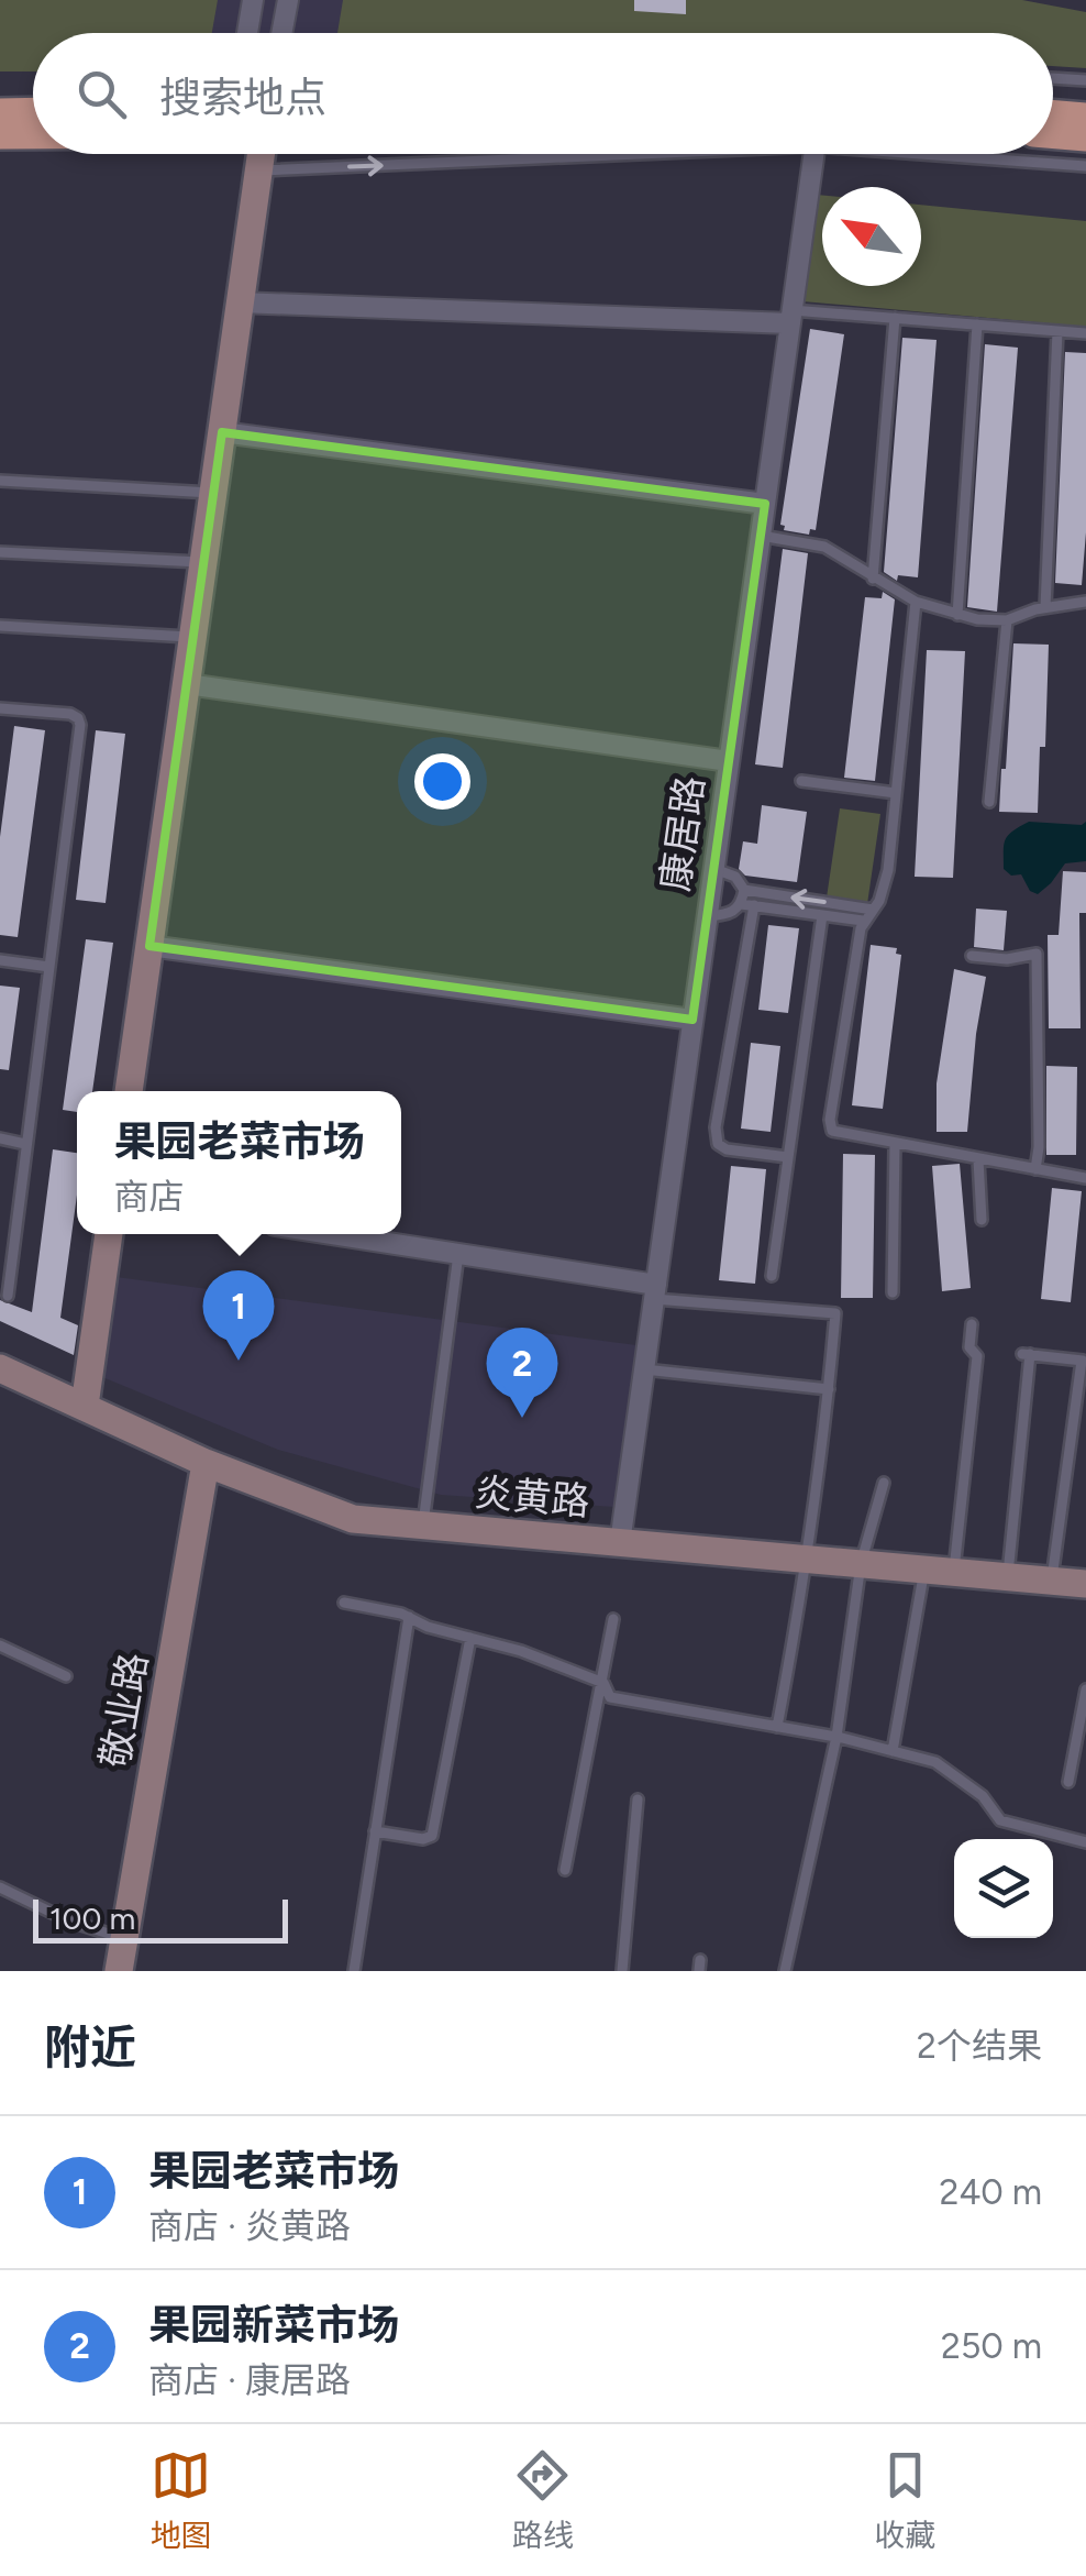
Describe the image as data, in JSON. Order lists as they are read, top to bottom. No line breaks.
{"streets":{"street":["康居路","炎黄路","敬业路"]},"crossings":[["康居路","炎黄路"],["炎黄路","敬业路"]],"scale_bar":"100 m","north":"top left","page":{"search":"搜索地点","popup":["果园老菜市场","商店"],"pins":["1","2"],"scale":"100 m","heading":["附近","2个结果"],"list":[{"mark":"1","name":"果园老菜市场","note":"商店 · 炎黄路","value":"240 m"},{"mark":"2","name":"果园新菜市场","note":"商店 · 康居路","value":"250 m"}],"nav":["地图","路线","收藏"]}}
